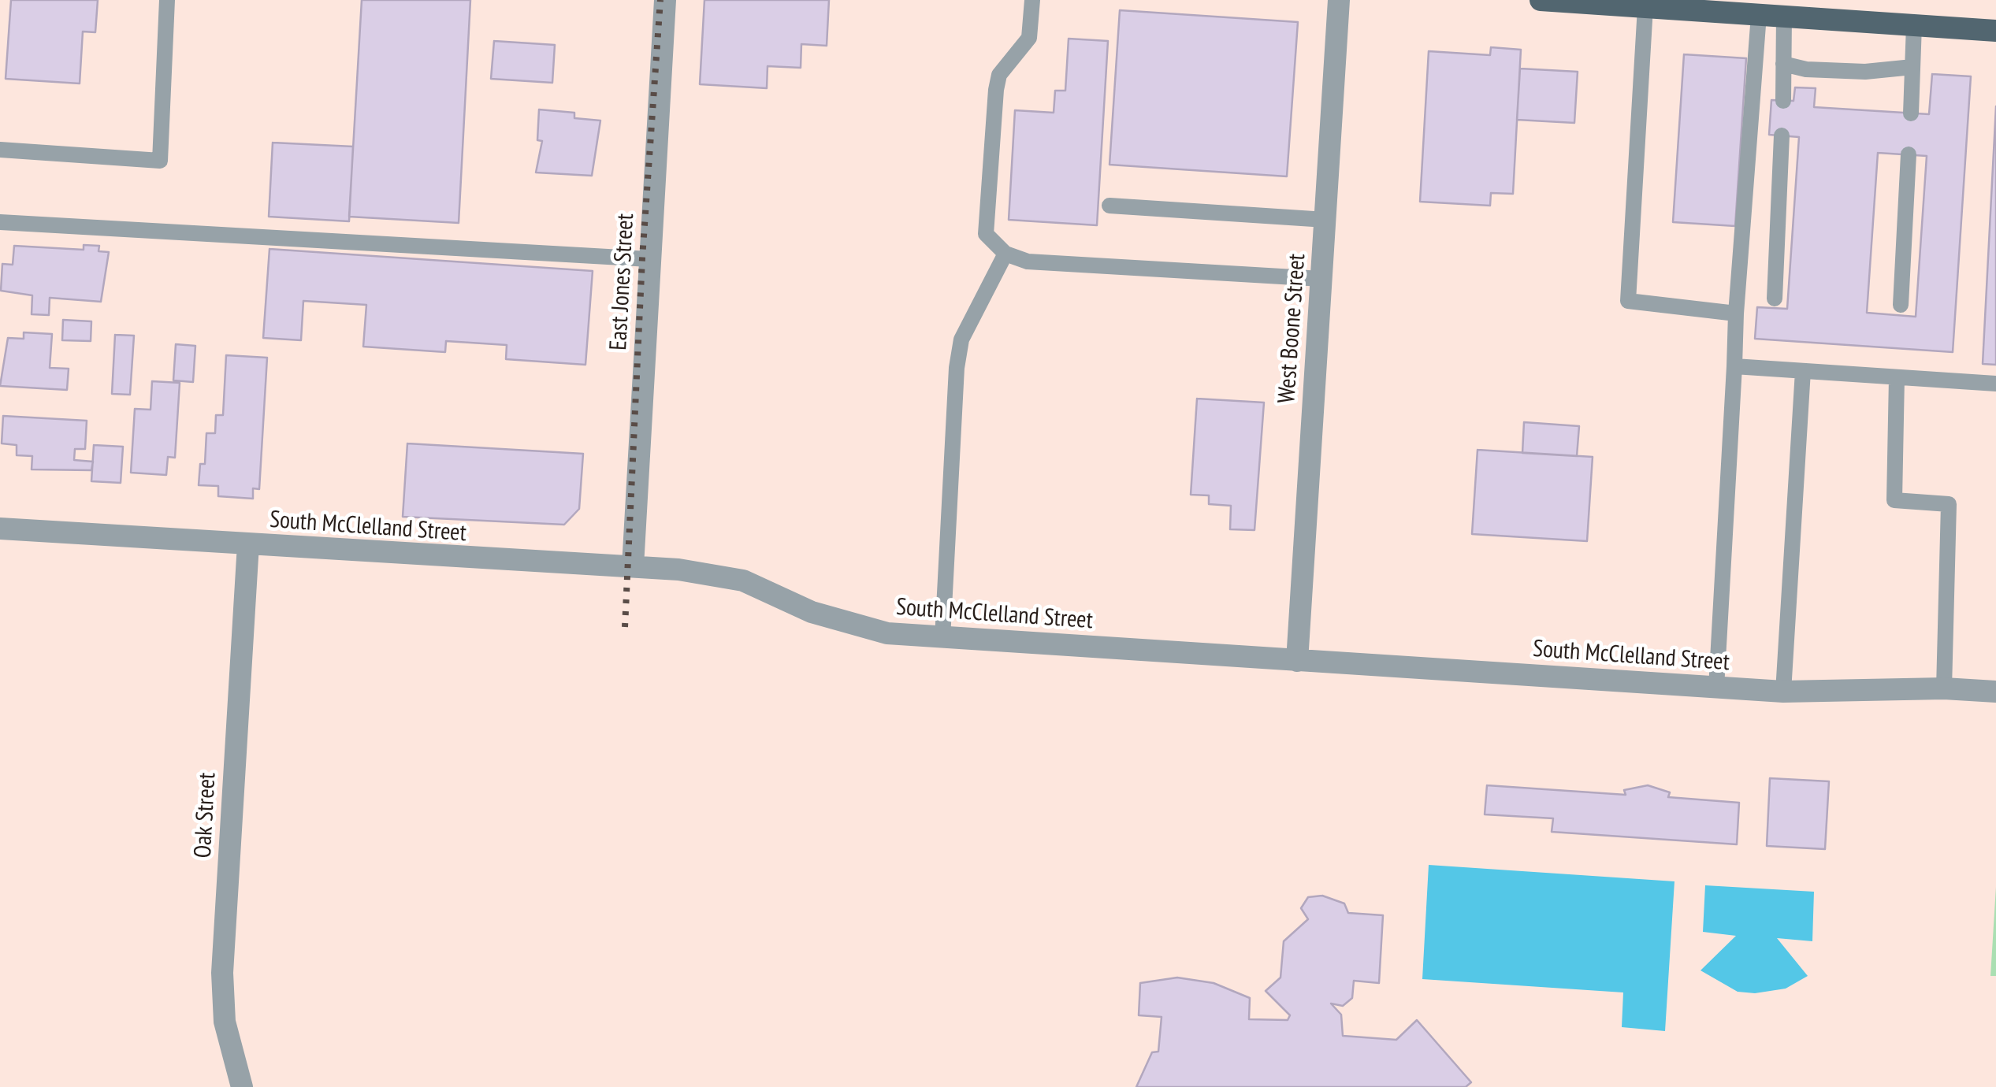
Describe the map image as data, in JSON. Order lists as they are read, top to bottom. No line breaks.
{"streets":{"street":["East Jones Street","West Boone Street","South McClelland Street","Oak Street"]},"crossings":[["East Jones Street","South McClelland Street"],["West Boone Street","South McClelland Street"],["South McClelland Street","Oak Street"]]}
